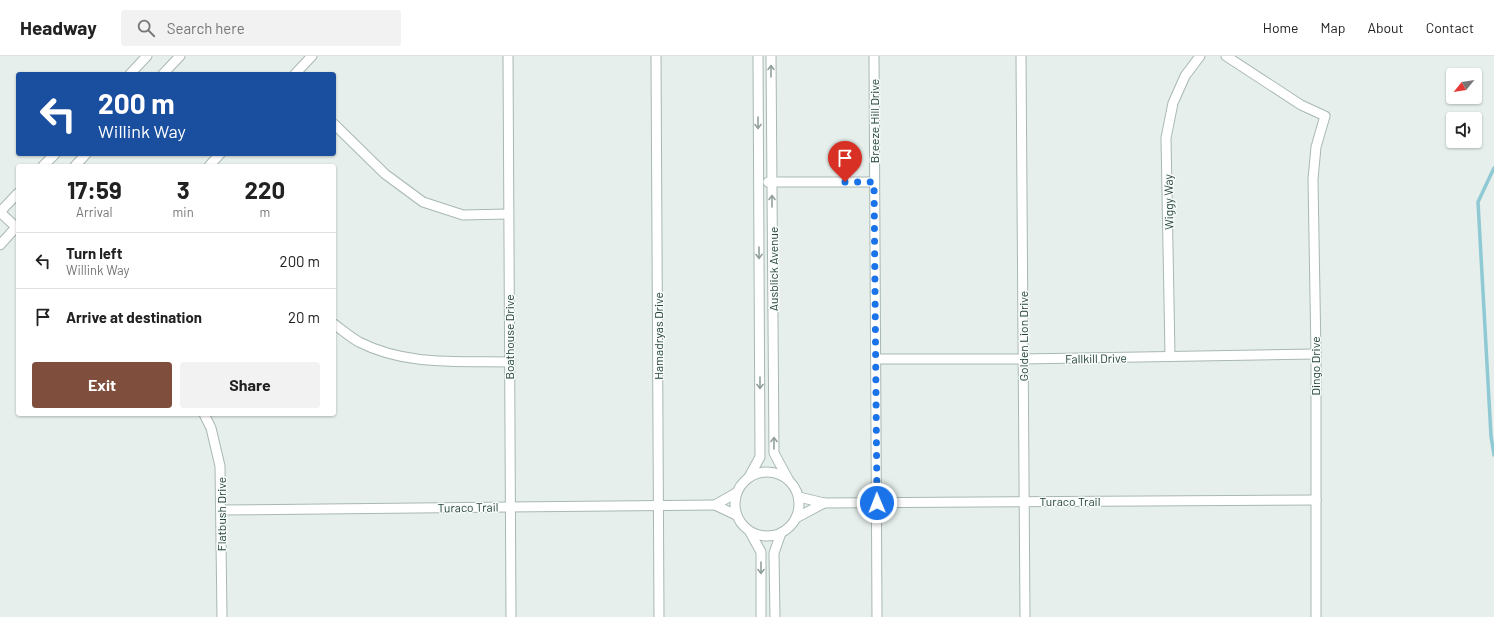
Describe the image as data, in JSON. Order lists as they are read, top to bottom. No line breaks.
{"streets":{"street":["Breeze Hill Drive","Wiggy Way","Ausblick Avenue","Hamadryas Drive","Golden Lion Drive","Boathouse Drive","Fallkill Drive","Dingo Drive","Turaco Trail","Flatbush Drive"]},"crossings":[["Breeze Hill Drive","Fallkill Drive"],["Breeze Hill Drive","Turaco Trail"],["Wiggy Way","Fallkill Drive"],["Ausblick Avenue","Turaco Trail"],["Hamadryas Drive","Turaco Trail"],["Golden Lion Drive","Fallkill Drive"],["Golden Lion Drive","Turaco Trail"],["Boathouse Drive","Turaco Trail"],["Fallkill Drive","Dingo Drive"],["Dingo Drive","Turaco Trail"],["Turaco Trail","Flatbush Drive"]],"north":"bottom left","page":{"header":"Headway","search":"Search here","nav":["Home","Map","About","Contact"],"turn":["200 m","Willink Way"],"eta":["17:59","Arrival","3","min","220","m"],"list":[{"name":"Turn left","note":"Willink Way","value":"200 m"},{"name":"Arrive at destination","value":"20 m"}],"buttons":["Exit","Share"]}}
